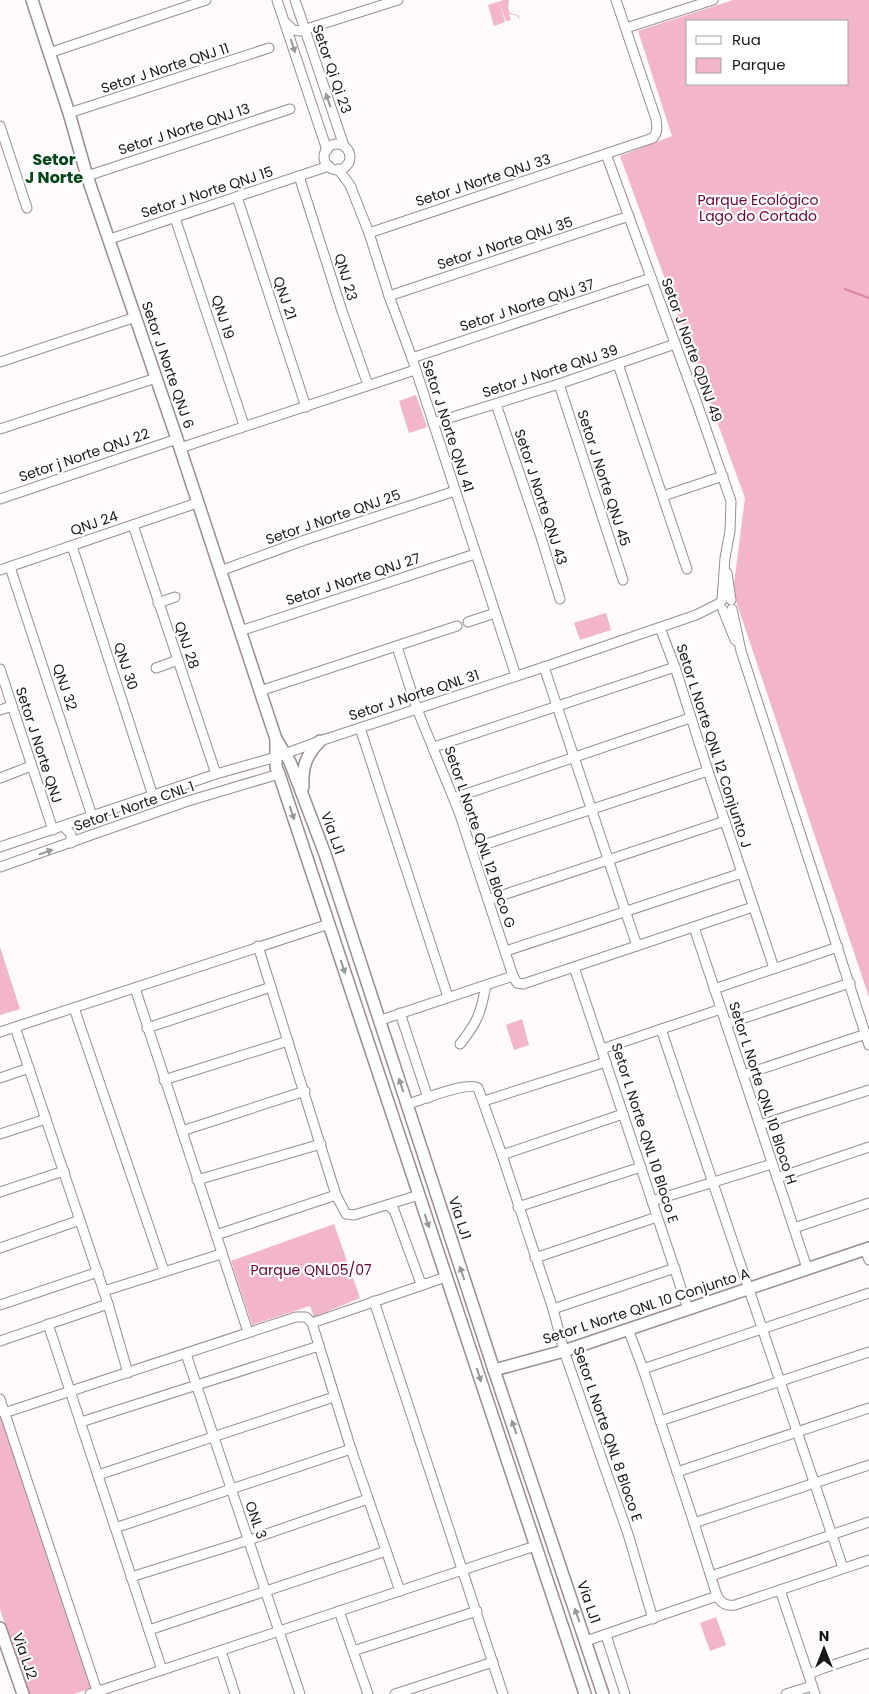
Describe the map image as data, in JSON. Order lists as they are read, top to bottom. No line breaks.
{"streets":{"main road":["Setor J Norte QNJ 6","Via LJ1","Setor L Norte QNL 10 Conjunto A","Via LJ2"],"street":["Setor J Norte QNJ 11","Setor Qi Qi 23","Setor J Norte QNJ 13","Setor J Norte QNJ 33","Setor J Norte QNJ 15","Setor J Norte QNJ 35","QNJ 23","QNJ 21","Setor J Norte QNJ 37","QNJ 19","Setor J Norte QDNJ 49","Setor J Norte QNJ 39","Setor J Norte QNJ 41","Setor j Norte QNJ 22","Setor J Norte QNJ 45","Setor J Norte QNJ 43","Setor J Norte QNJ 25","QNJ 24","Setor J Norte QNJ 27","QNJ 28","QNJ 30","QNJ 32","Setor J Norte QNL 31","Setor J Norte QNJ","Setor L Norte QNL 12 Conjunto J","Setor L Norte CNL 1","Setor L Norte QNL 12 Bloco G","Setor L Norte QNL 10 Bloco H","Setor L Norte QNL 10 Bloco E","Setor L Norte QNL 8 Bloco E","ONL 3"]},"crossings":[["Setor J Norte QNJ 11","Setor J Norte QNJ 6"],["Setor Qi Qi 23","Setor J Norte QNJ 15"],["Setor J Norte QNJ 13","Setor J Norte QNJ 6"],["Setor J Norte QNJ 33","Setor J Norte QDNJ 49"],["Setor J Norte QNJ 33","Setor J Norte QNJ 41"],["Setor J Norte QNJ 15","QNJ 23"],["Setor J Norte QNJ 15","QNJ 21"],["Setor J Norte QNJ 15","QNJ 19"],["Setor J Norte QNJ 15","Setor J Norte QNJ 6"],["Setor J Norte QNJ 35","Setor J Norte QDNJ 49"],["Setor J Norte QNJ 35","Setor J Norte QNJ 41"],["Setor J Norte QNJ 37","Setor J Norte QDNJ 49"],["Setor J Norte QNJ 37","Setor J Norte QNJ 41"],["Setor J Norte QDNJ 49","Setor J Norte QNJ 39"],["Setor J Norte QDNJ 49","Setor J Norte QNL 31"],["Setor J Norte QNJ 6","Setor j Norte QNJ 22"],["Setor J Norte QNJ 6","Setor J Norte QNJ 25"],["Setor J Norte QNJ 6","QNJ 24"],["Setor J Norte QNJ 6","Setor J Norte QNJ 27"],["Setor J Norte QNJ 6","Setor J Norte QNL 31"],["Setor J Norte QNJ 6","Via LJ1"],["Setor J Norte QNJ 39","Setor J Norte QNJ 41"],["Setor J Norte QNJ 39","Setor J Norte QNJ 45"],["Setor J Norte QNJ 39","Setor J Norte QNJ 43"],["Setor J Norte QNJ 41","Setor J Norte QNJ 25"],["Setor J Norte QNJ 41","Setor J Norte QNJ 27"],["Setor J Norte QNJ 41","Setor J Norte QNL 31"],["QNJ 24","QNJ 28"],["QNJ 24","QNJ 30"],["QNJ 24","QNJ 32"],["QNJ 28","Setor J Norte QNL 31"],["QNJ 28","Setor L Norte CNL 1"],["QNJ 30","Setor J Norte QNL 31"],["QNJ 32","Setor J Norte QNL 31"],["Setor J Norte QNL 31","Setor J Norte QNJ"],["Setor J Norte QNL 31","Setor L Norte QNL 12 Conjunto J"],["Setor J Norte QNL 31","Via LJ1"],["Setor J Norte QNL 31","Setor L Norte QNL 12 Bloco G"],["Via LJ1","Setor L Norte QNL 10 Conjunto A"],["Setor L Norte QNL 10 Bloco H","Setor L Norte QNL 10 Conjunto A"],["Setor L Norte QNL 10 Bloco E","Setor L Norte QNL 10 Conjunto A"],["Setor L Norte QNL 10 Conjunto A","Setor L Norte QNL 8 Bloco E"]],"districts":["Setor J Norte"],"parks":["Parque Ecológico Lago do Cortado","Parque QNL05/07"],"legend":["Rua","Parque"],"north":"top"}
